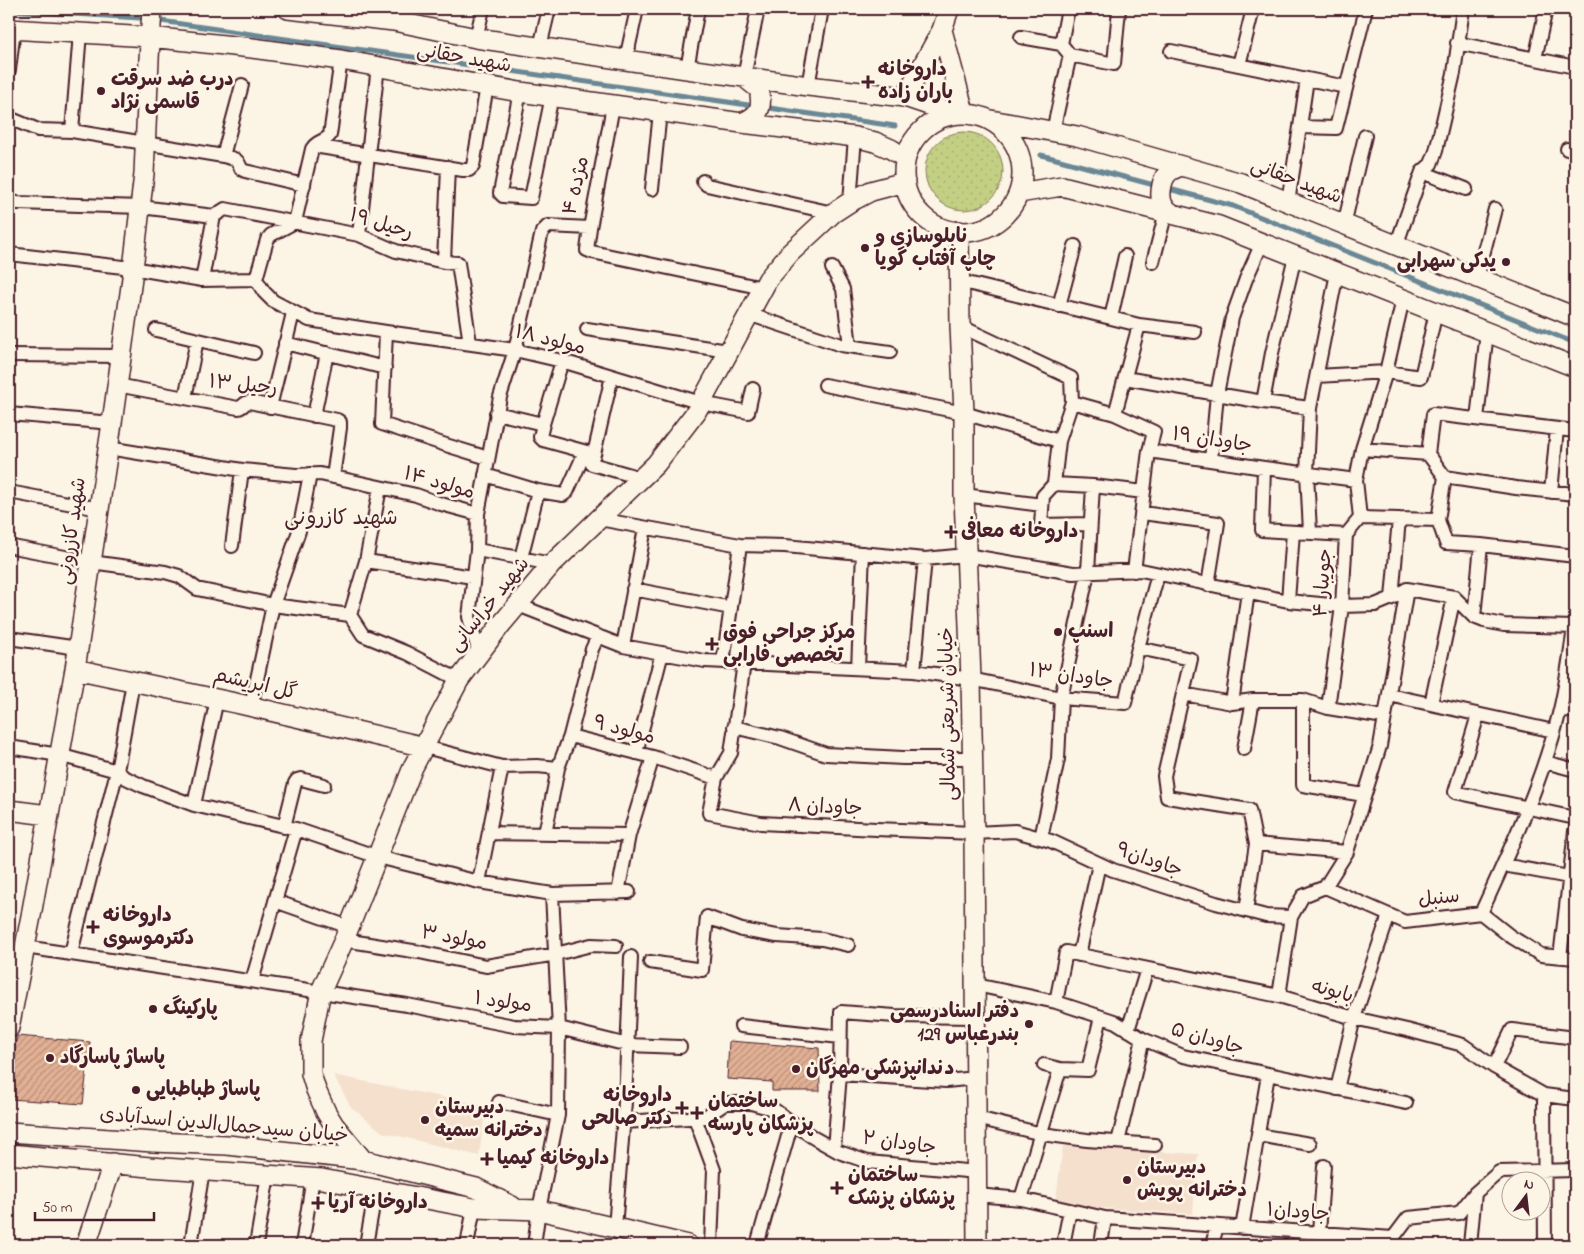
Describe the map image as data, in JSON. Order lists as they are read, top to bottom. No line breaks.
{"streets":{"main road":["شهید حقانی","شهید کازرونی","شهید خراسانی","گل ابریشم","خیابان شریعتی شمالی","خیابان سیدجمال‌الدین اسدآبادی"],"street":["مژده ۴","رحیل ۱۹","مولود ۱۸","رحیل ۱۳","جاودان ۱۹","مولود ۱۴","جویبار ۴","جاودان ۱۳","مولود ۹","جاودان ۸","جاودان۹","سنبل","مولود ۳","بابونه","مولود ۱","جاودان ۵","جاودان ۲","جاودان۱"]},"crossings":[["شهید حقانی","مژده ۴"],["شهید حقانی","شهید کازرونی"],["شهید حقانی","شهید خراسانی"],["شهید حقانی","خیابان شریعتی شمالی"],["مژده ۴","مولود ۱۸"],["مژده ۴","مولود ۱۴"],["رحیل ۱۹","مولود ۱۸"],["رحیل ۱۹","شهید کازرونی"],["مولود ۱۸","شهید خراسانی"],["رحیل ۱۳","مولود ۱۴"],["رحیل ۱۳","شهید کازرونی"],["مولود ۱۴","شهید کازرونی"],["مولود ۱۴","شهید خراسانی"],["شهید کازرونی","گل ابریشم"],["شهید کازرونی","مولود ۱"],["شهید خراسانی","جاودان ۱۳"],["شهید خراسانی","گل ابریشم"],["شهید خراسانی","خیابان شریعتی شمالی"],["شهید خراسانی","مولود ۳"],["شهید خراسانی","مولود ۱"],["شهید خراسانی","خیابان سیدجمال‌الدین اسدآبادی"],["جاودان ۱۳","خیابان شریعتی شمالی"],["خیابان شریعتی شمالی","جاودان ۸"],["خیابان شریعتی شمالی","جاودان۹"],["خیابان شریعتی شمالی","جاودان ۵"],["خیابان شریعتی شمالی","جاودان ۲"],["خیابان شریعتی شمالی","جاودان۱"],["مولود ۹","جاودان ۸"],["جاودان ۸","جاودان۹"]],"districts":["شهید کازرونی"],"places":{"health":["داروخانه باران زاده","داروخانه معافی","مرکز جراحی فوق تخصصی فارابی","داروخانه دکترموسوی","داروخانه دکتر صالحی","ساختمان پزشکان پارسه","داروخانه کیمیا","ساختمان پزشکان پزشک","داروخانه آریا"],"other":["درب ضد سرقت قاسمی نژاد","نابلوسازی و چاپ آفتاب گویا","یدکی سهرابی","اسنپ","پارکینگ","دفتر اسنادرسمی 129 بندرعباس","پاساژ پاسارگاد","دندانپزشکی مهرگان","پاساژ طباطبایی","دبیرستان دخترانه سمیه","دبیرستان دخترانه پویش"]},"scale_bar":"50 m","north":"top"}
